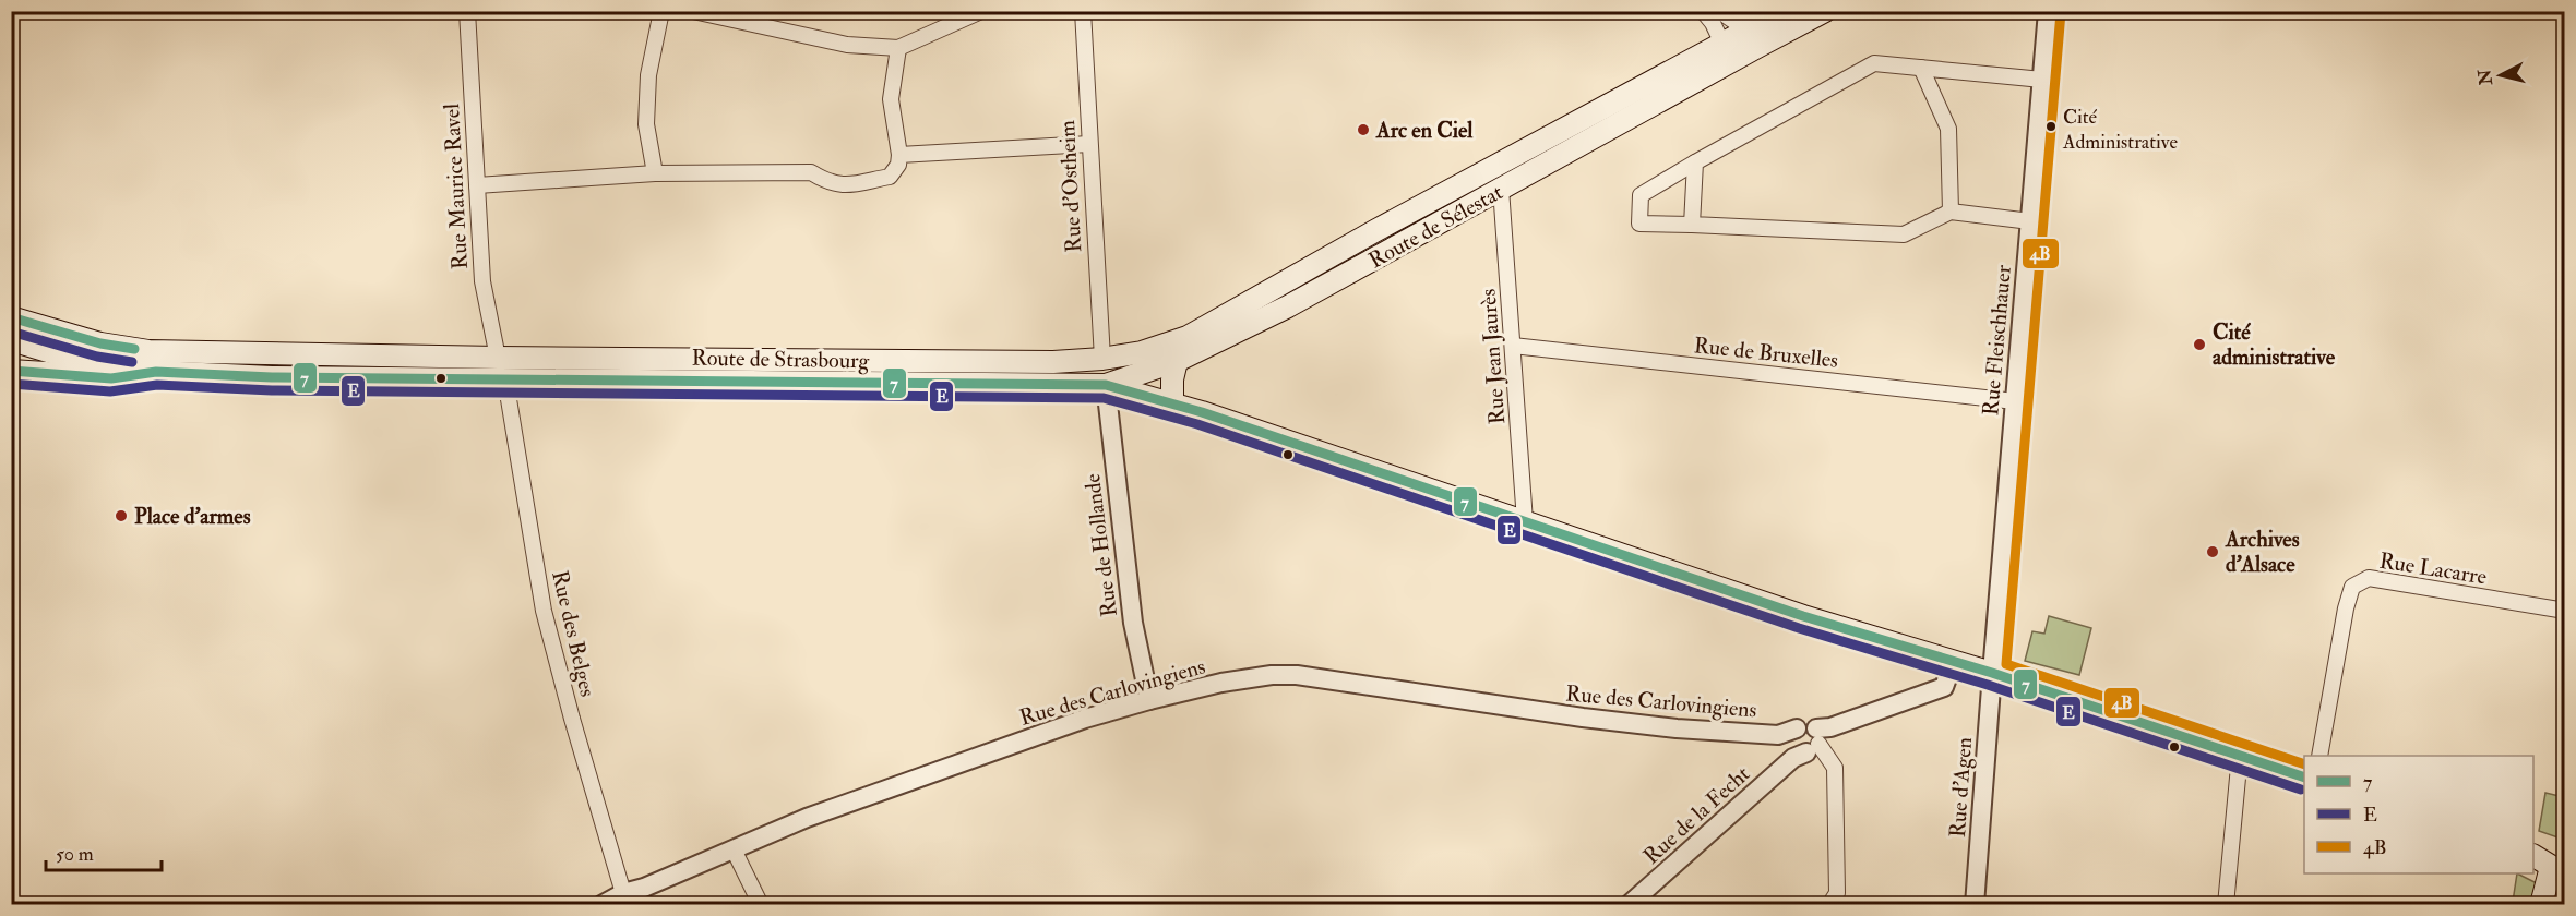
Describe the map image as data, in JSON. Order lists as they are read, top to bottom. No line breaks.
{"streets":{"main road":["Route de Sélestat","Route de Strasbourg"],"street":["Rue Maurice Ravel","Rue d'Ostheim","Rue Fleischhauer","Rue de Bruxelles","Rue Jean Jaurès","Rue de Hollande","Rue Lacarre","Rue des Belges","Rue des Carlovingiens","Rue d'Agen","Rue de la Fecht"]},"crossings":[["Rue Maurice Ravel","Route de Strasbourg"],["Rue d'Ostheim","Route de Sélestat"],["Rue d'Ostheim","Route de Strasbourg"],["Route de Sélestat","Rue Jean Jaurès"],["Route de Sélestat","Route de Strasbourg"],["Route de Sélestat","Rue de Hollande"],["Rue Fleischhauer","Rue de Bruxelles"],["Rue Fleischhauer","Rue d'Agen"],["Rue de Bruxelles","Rue Jean Jaurès"],["Route de Strasbourg","Rue de Hollande"],["Route de Strasbourg","Rue des Belges"],["Rue de Hollande","Rue des Carlovingiens"],["Rue des Belges","Rue des Carlovingiens"],["Rue des Carlovingiens","Rue de la Fecht"]],"places":["Cité Administrative","Arc en Ciel","Cité administrative","Place d'armes","Archives d'Alsace"],"lines":["transit line 4B","transit line 7","transit line E"],"legend":["7","E","4B"],"scale_bar":"50 m","north":"left"}
